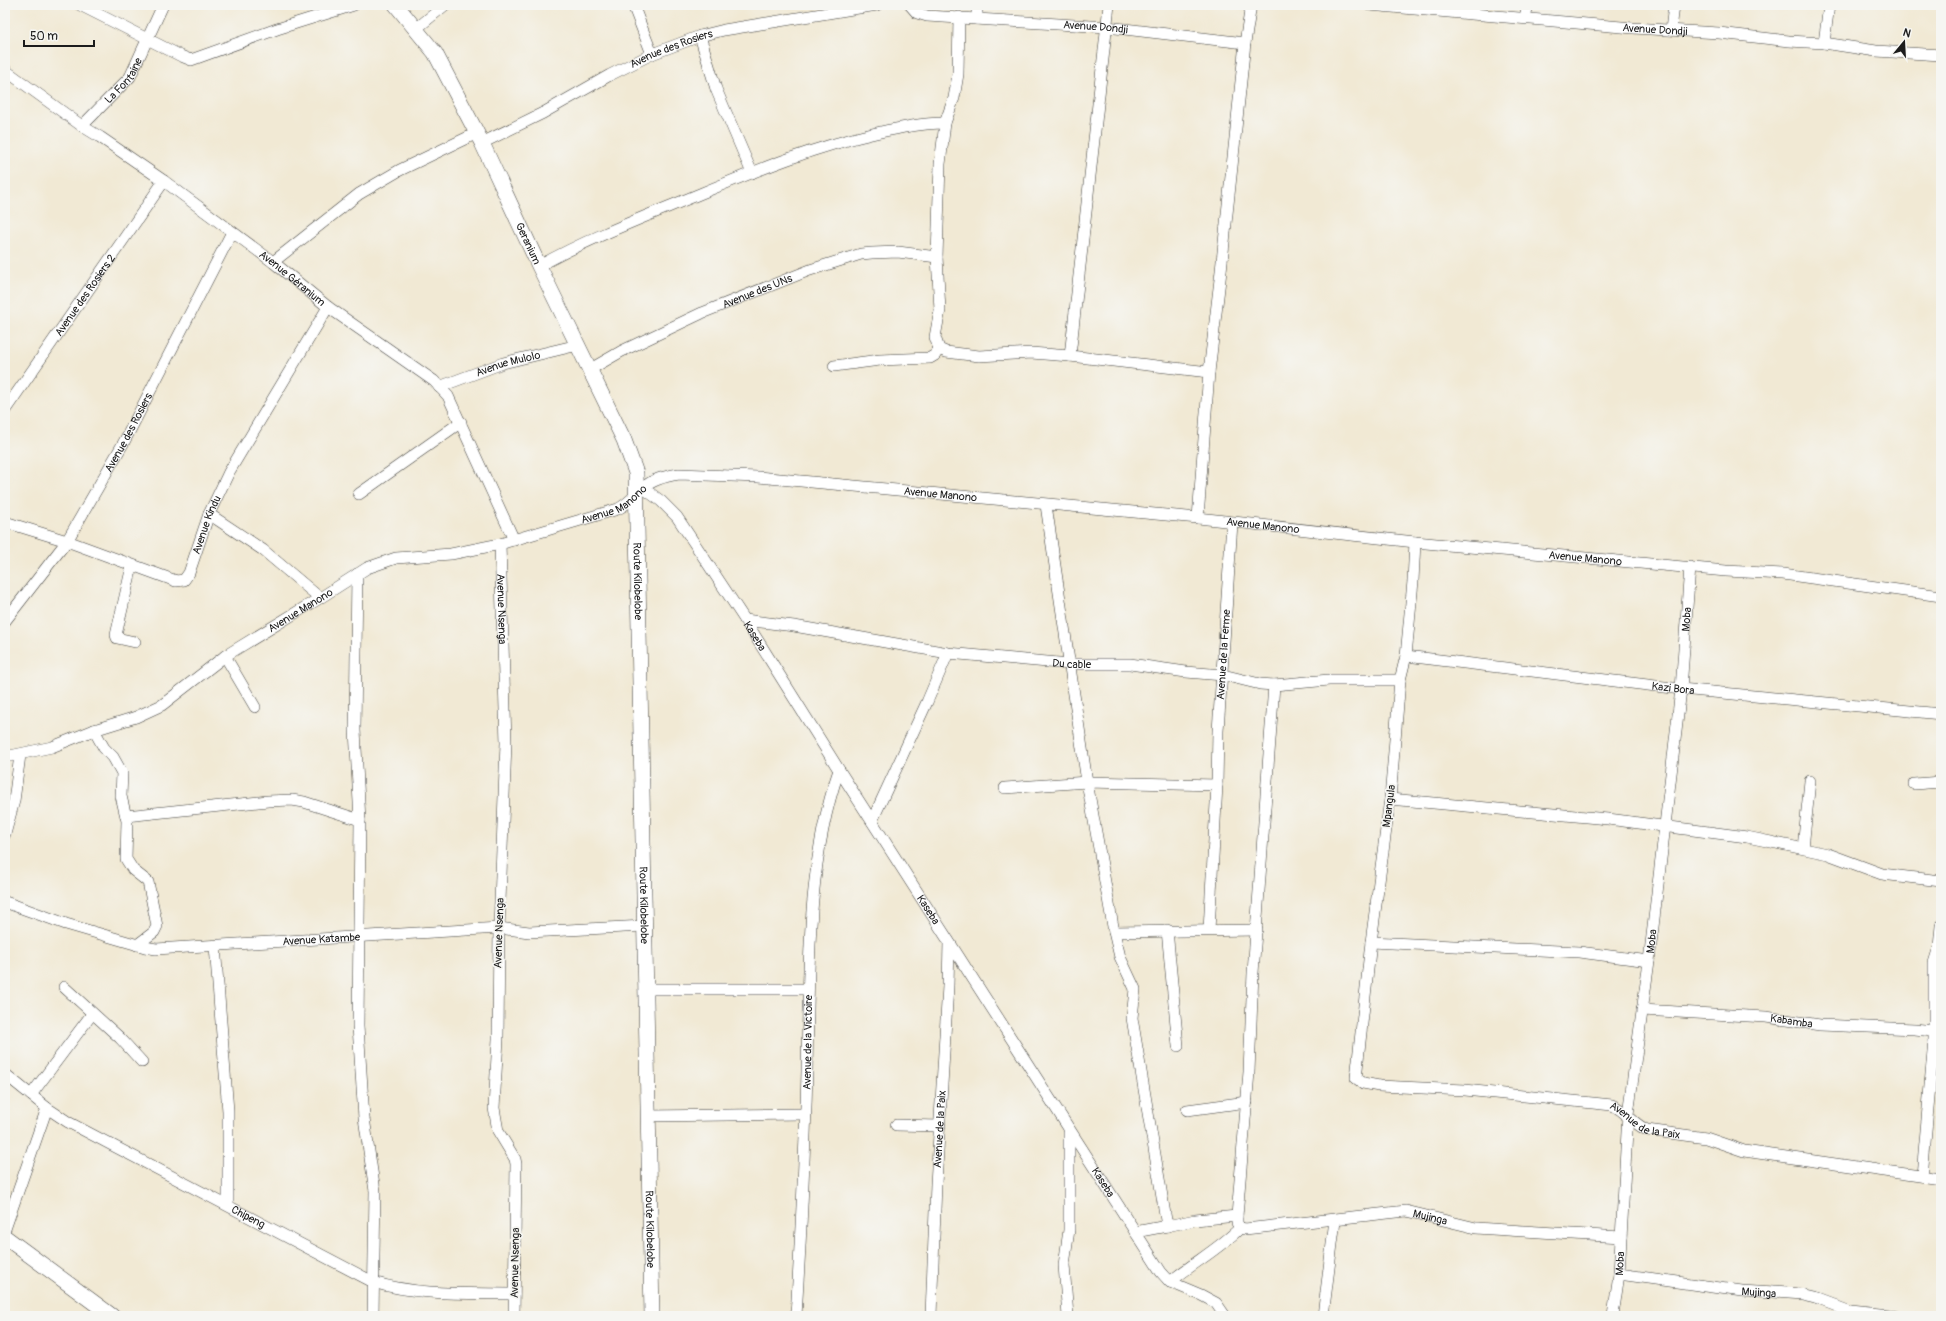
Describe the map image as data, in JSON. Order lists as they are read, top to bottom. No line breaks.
{"streets":{"street":["Avenue Dondji","Avenue des Rosiers","La Fontaine","Geranium","Avenue Géranium","Avenue des UNs","Avenue des Rosiers 2","Avenue Mulolo","Avenue Manono","Avenue Kindu","Route Kilobelobe","Avenue Nsenga","Moba","Kaseba","Avenue de la Ferme","Du cable","Kazi Bora","Mpangula","Avenue Katambe","Kabamba","Avenue de la Victoire","Avenue de la Paix","Chipeng","Mujinga"]},"crossings":[["Avenue des Rosiers","Geranium"],["Avenue des Rosiers","Avenue Géranium"],["Avenue des Rosiers","Avenue Kindu"],["La Fontaine","Avenue Géranium"],["Geranium","Avenue des UNs"],["Geranium","Avenue Mulolo"],["Geranium","Avenue Manono"],["Geranium","Route Kilobelobe"],["Geranium","Kaseba"],["Avenue Géranium","Avenue des Rosiers 2"],["Avenue Géranium","Avenue Mulolo"],["Avenue Géranium","Avenue Manono"],["Avenue Géranium","Avenue Kindu"],["Avenue Manono","Route Kilobelobe"],["Avenue Manono","Avenue Nsenga"],["Avenue Manono","Moba"],["Avenue Manono","Kaseba"],["Avenue Manono","Avenue de la Ferme"],["Avenue Manono","Mpangula"],["Route Kilobelobe","Kaseba"],["Route Kilobelobe","Avenue Katambe"],["Avenue Nsenga","Avenue Katambe"],["Avenue Nsenga","Chipeng"],["Moba","Kazi Bora"],["Moba","Kabamba"],["Moba","Avenue de la Paix"],["Moba","Mujinga"],["Kaseba","Du cable"],["Kaseba","Avenue de la Victoire"],["Kaseba","Avenue de la Paix"],["Avenue de la Ferme","Du cable"],["Du cable","Mpangula"],["Kazi Bora","Mpangula"],["Mpangula","Avenue de la Paix"]],"scale_bar":"50 m","north":"top"}
